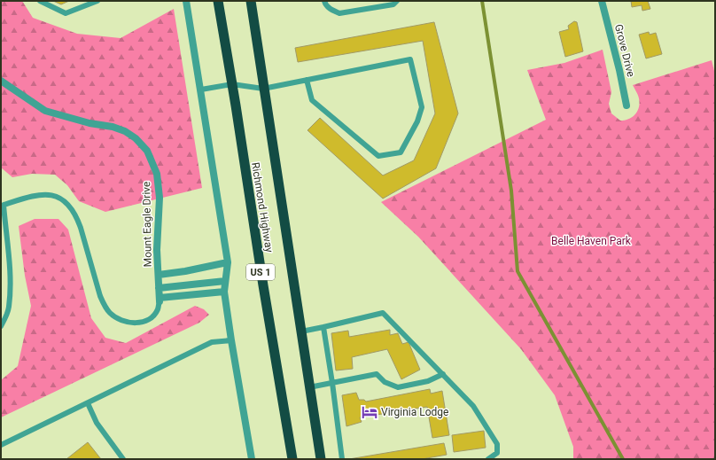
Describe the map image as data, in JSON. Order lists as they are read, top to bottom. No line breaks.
{"streets":{"highway":["Richmond Highway","US 1"],"street":["Grove Drive","Mount Eagle Drive"]},"parks":["Belle Haven Park"],"places":{"hotel":["Virginia Lodge"]}}
